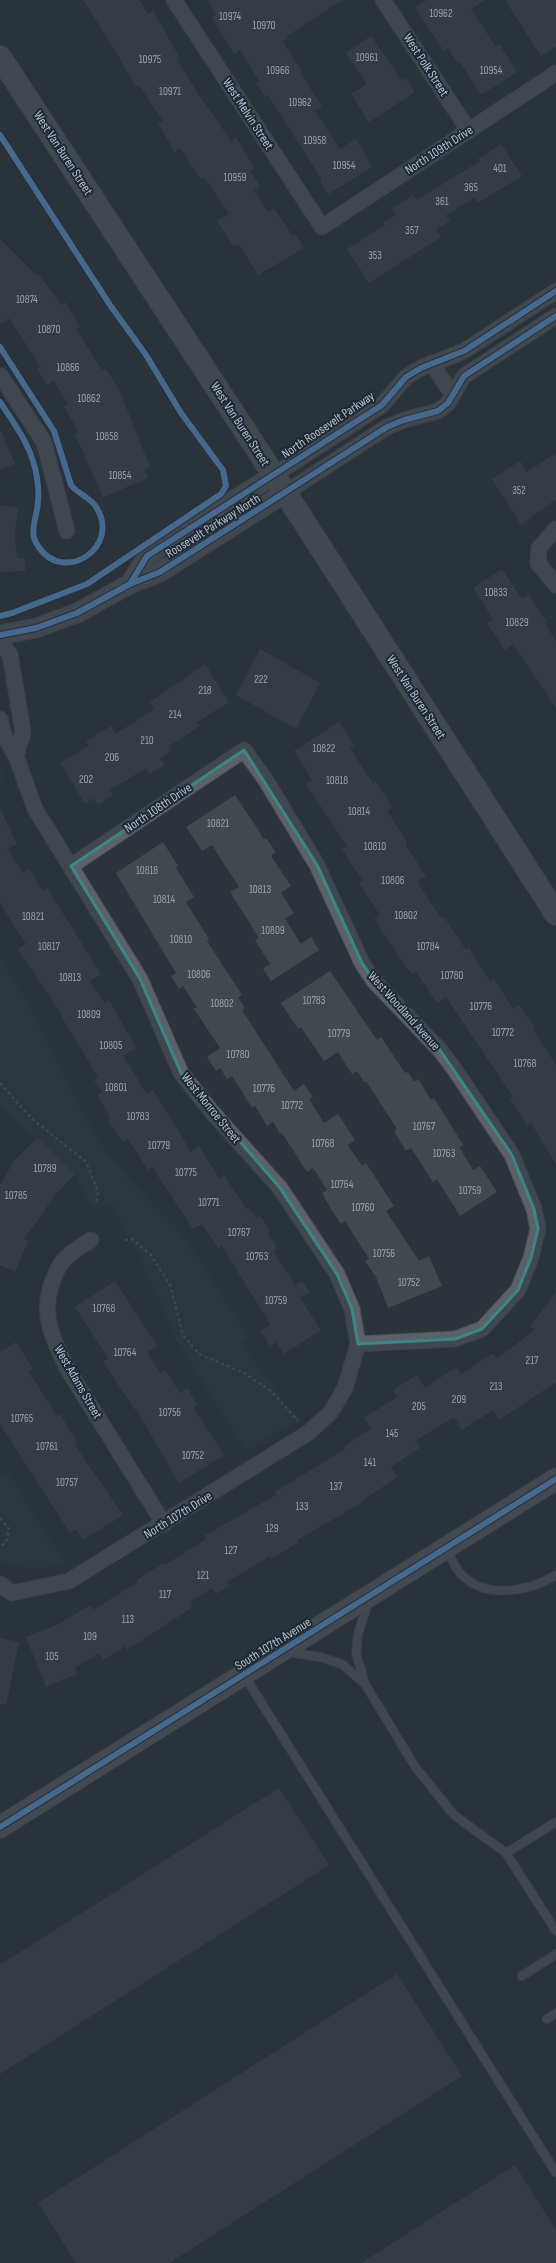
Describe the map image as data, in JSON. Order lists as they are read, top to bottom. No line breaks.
{"streets":{"main road":["West Van Buren Street","South 107th Avenue"],"street":["West Polk Street","West Melvin Street","North 109th Drive","North Roosevelt Parkway","Roosevelt Parkway North","North 108th Drive","West Woodland Avenue","West Monroe Street","West Adams Street","North 107th Drive"]},"crossings":[["West Polk Street","North 109th Drive"],["West Melvin Street","North 109th Drive"],["West Van Buren Street","North Roosevelt Parkway"],["West Van Buren Street","Roosevelt Parkway North"],["North Roosevelt Parkway","Roosevelt Parkway North"],["North 108th Drive","West Woodland Avenue"],["North 108th Drive","West Monroe Street"],["West Woodland Avenue","West Monroe Street"],["West Monroe Street","North 107th Drive"],["West Adams Street","North 107th Drive"]],"house_numbers":["10962","10974","10970","10961","10975","10966","10954","10971","10962","10958","10954","401","10959","365","361","357","353","10874","10870","10866","10862","10858","10854","352","10833","10829","222","218","214","210","10822","206","202","10818","10814","10821","10810","10818","10806","10813","10814","10802","10821","10809","10810","10817","10784","10806","10780","10813","10783","10802","10776","10809","10772","10779","10805","10780","10768","10801","10776","10772","10783","10767","10768","10779","10763","10789","10775","10764","10759","10785","10771","10760","10767","10756","10763","10752","10759","10768","10764","217","213","209","205","10756","10765","145","10761","10752","141","10757","137","133","129","127","121","117","113","109","105"]}
